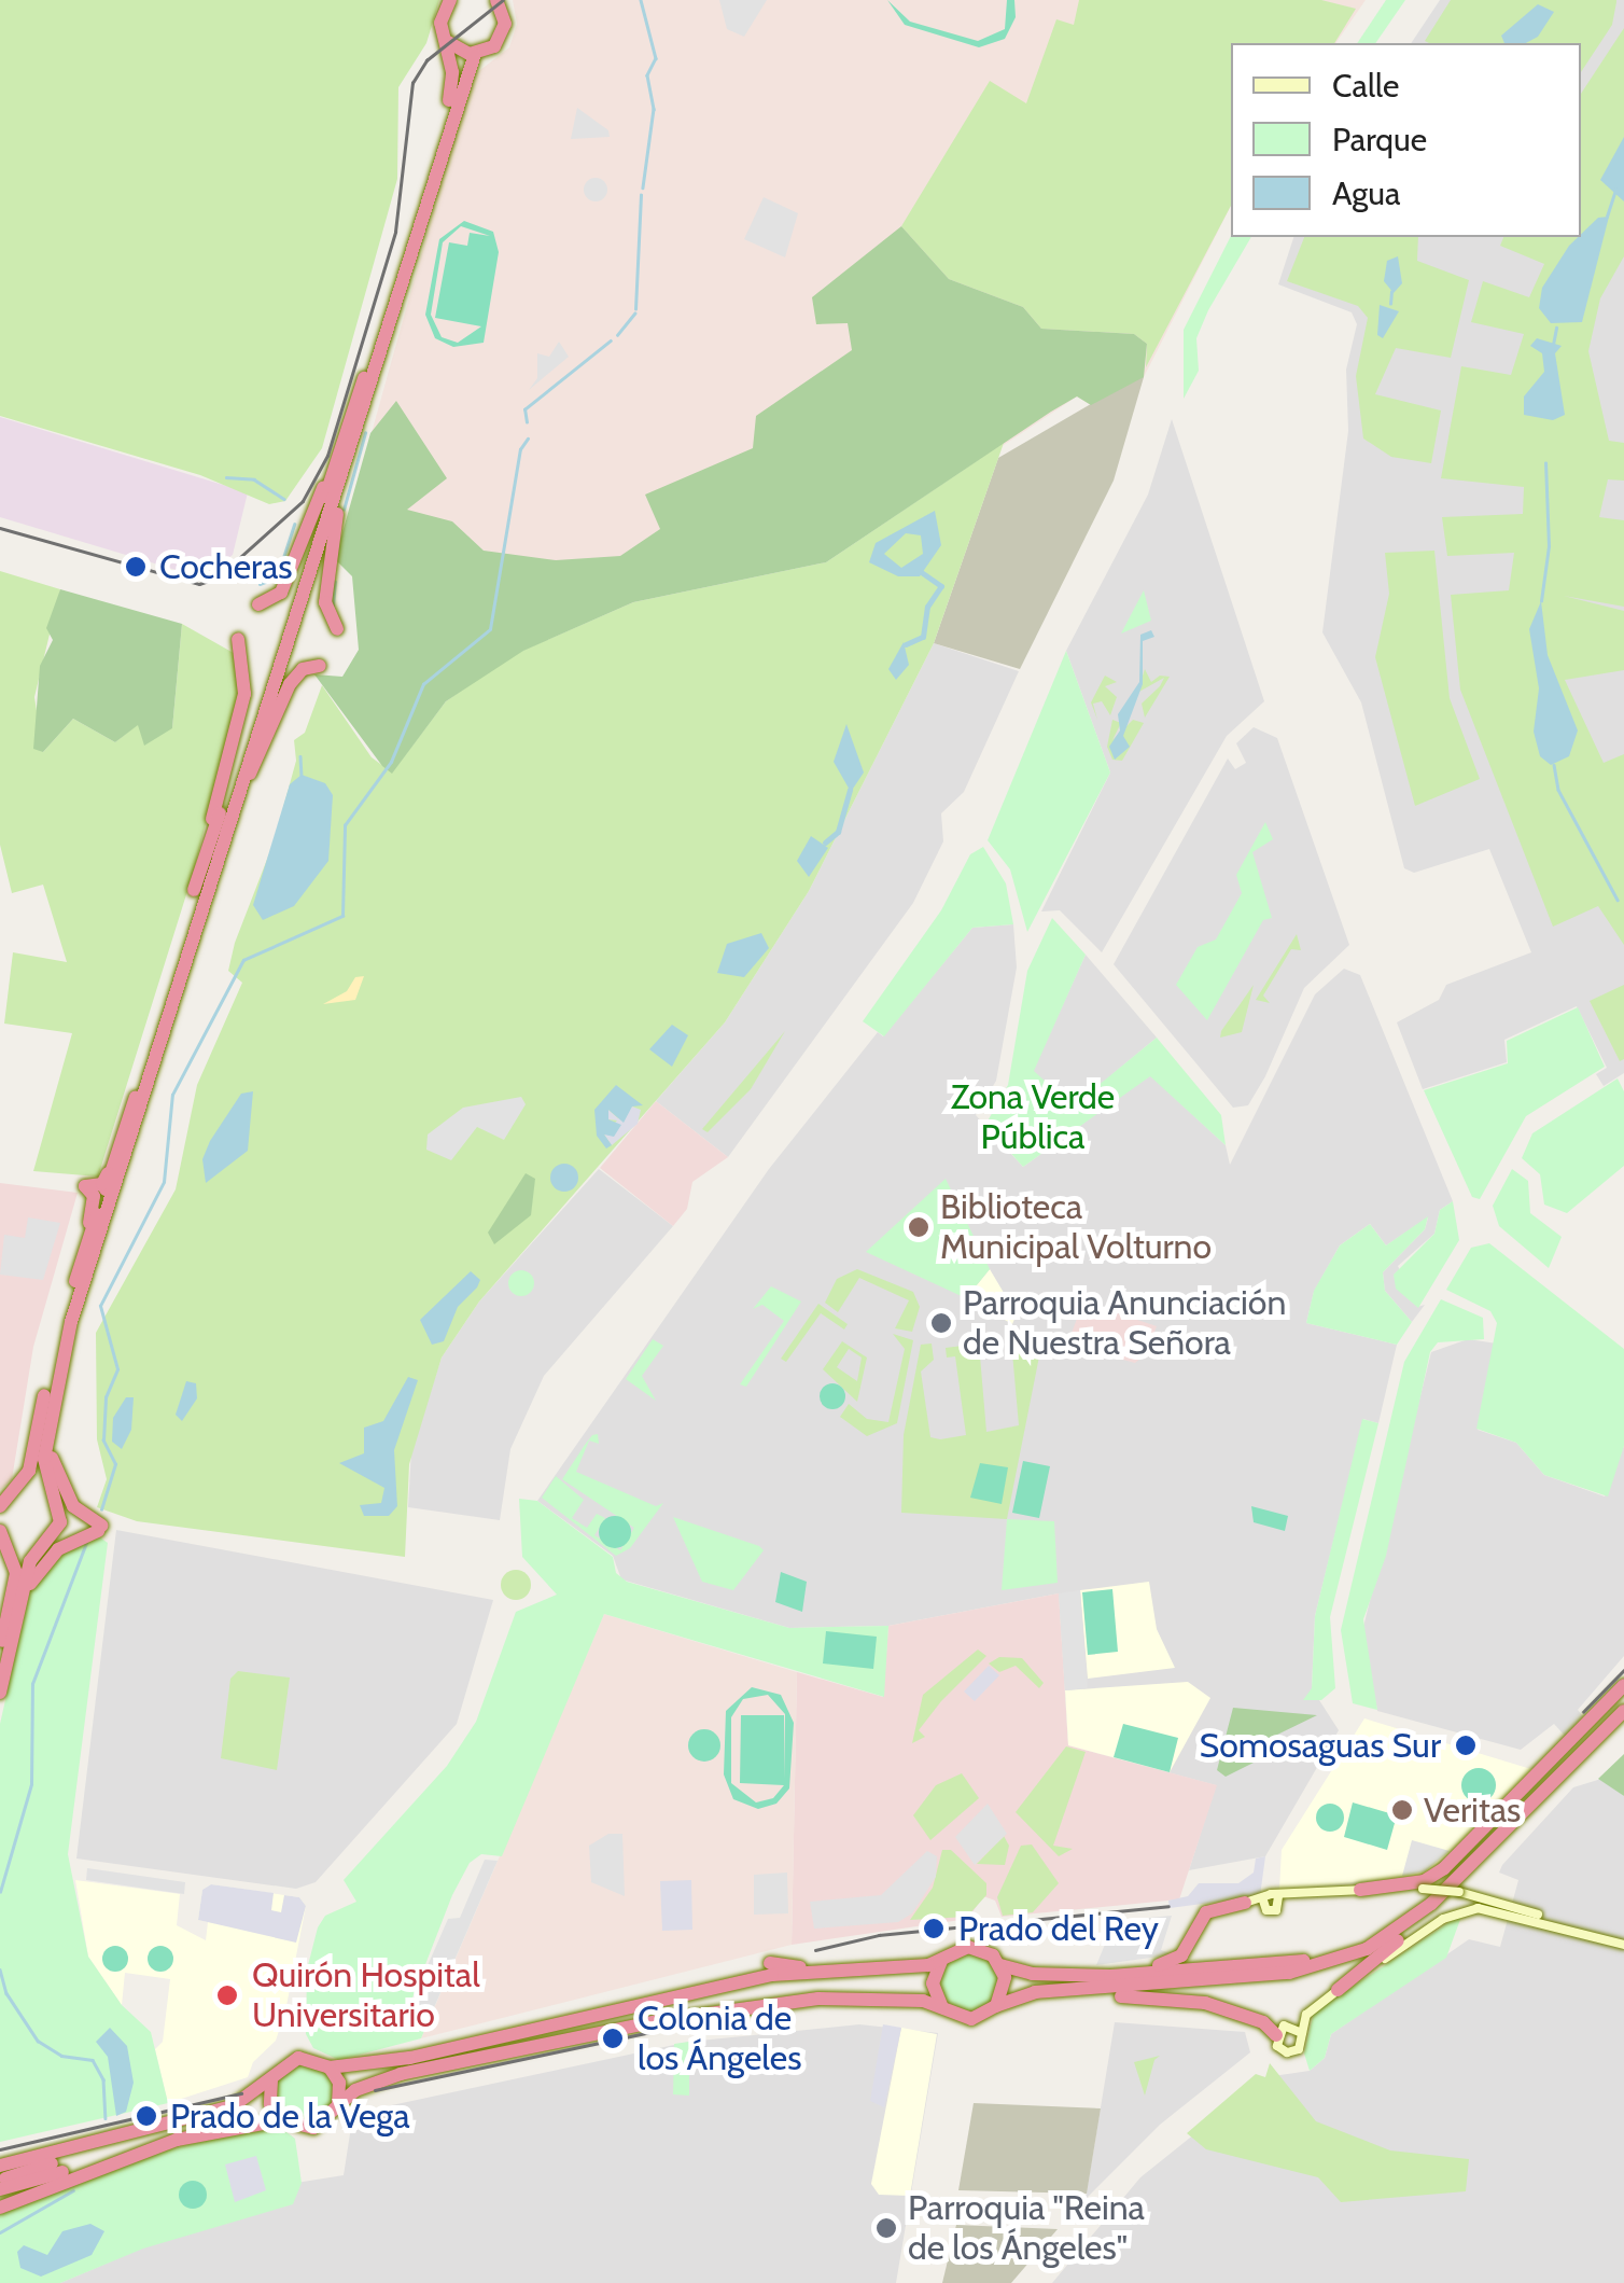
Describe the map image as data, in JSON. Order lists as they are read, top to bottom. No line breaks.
{"parks":["Zona Verde Pública"],"places":["Cocheras","Biblioteca Municipal Volturno","Parroquia Anunciación de Nuestra Señora","Somosaguas Sur","Veritas","Prado del Rey","Quirón Hospital Universitario","Colonia de los Ángeles","Prado de la Vega","Parroquia \"Reina de los Ángeles\""],"legend":["Calle","Parque","Agua"]}
